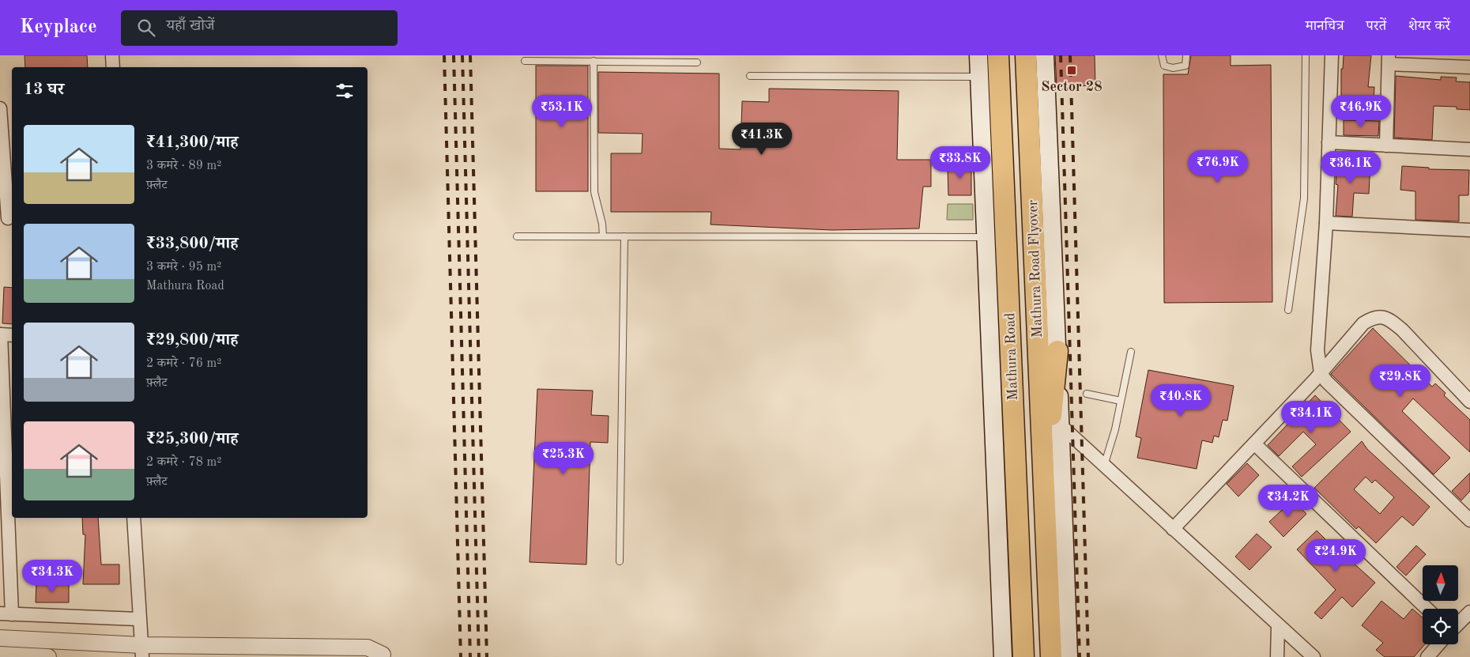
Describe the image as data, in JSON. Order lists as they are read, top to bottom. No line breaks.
{"streets":{"highway":["Mathura Road Flyover","Mathura Road"]},"places":{"transit":["Sector 28"]},"north":"top","page":{"header":"Keyplace","search":"यहाँ खोजें","nav":["मानचित्र","परतें","शेयर करें"],"heading":"13 घर","price":["₹53.1K","₹46.9K","₹41.3K","₹33.8K","₹76.9K","₹36.1K","₹29.8K","₹40.8K","₹34.1K","₹25.3K","₹34.2K","₹24.9K","₹34.3K"],"list":[{"name":"₹41,300/माह","note":"3 कमरे · 89 m² · फ़्लैट"},{"name":"₹33,800/माह","note":"3 कमरे · 95 m² · Mathura Road"},{"name":"₹29,800/माह","note":"2 कमरे · 76 m² · फ़्लैट"},{"name":"₹25,300/माह","note":"2 कमरे · 78 m² · फ़्लैट"}]}}
